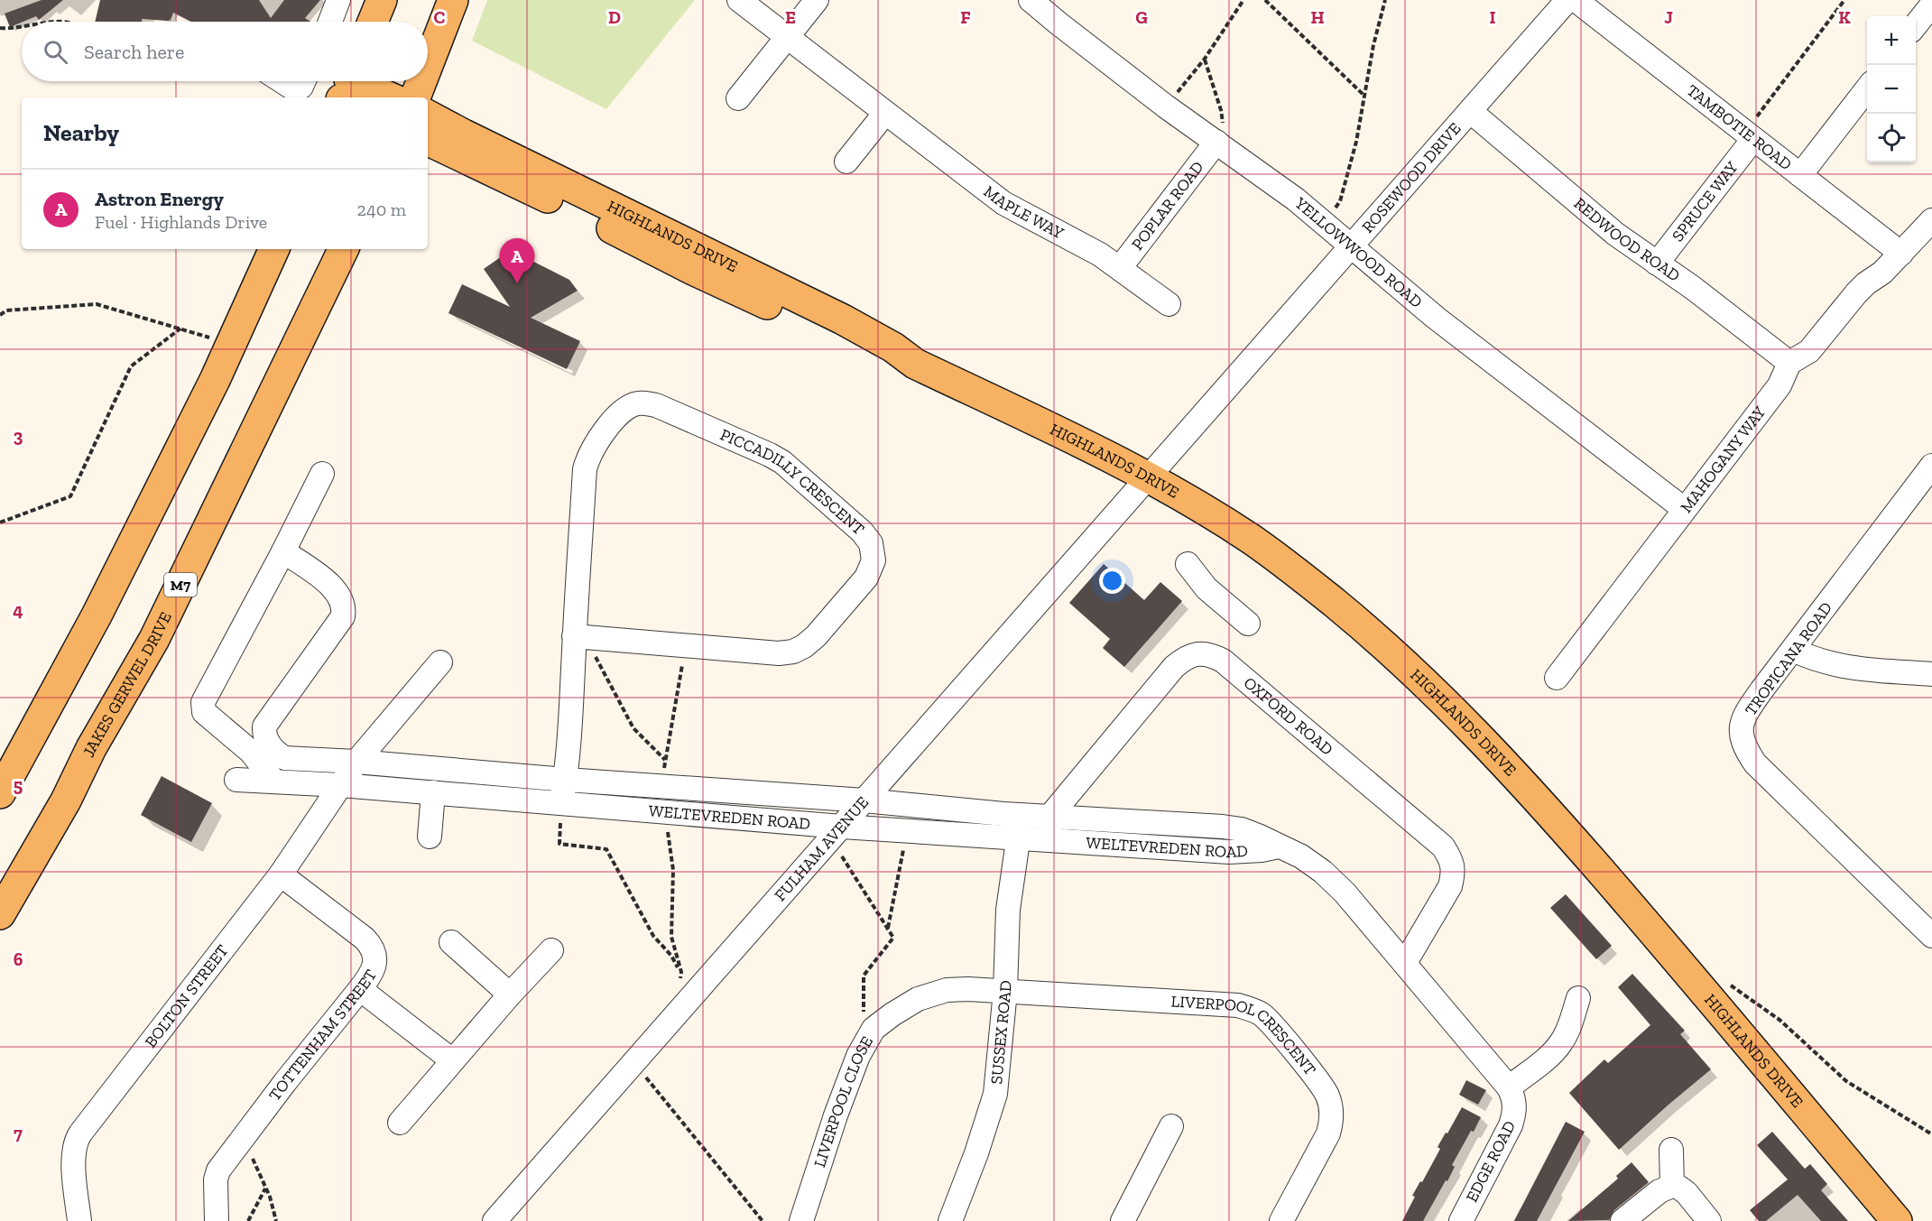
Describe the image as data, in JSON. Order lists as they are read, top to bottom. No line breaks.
{"streets":{"main road":["HIGHLANDS DRIVE","M7","JAKES GERWEL DRIVE"],"street":["TAMBOTIE ROAD","ROSEWOOD DRIVE","SPRUCE WAY","POPLAR ROAD","MAPLE WAY","REDWOOD ROAD","YELLOWWOOD ROAD","MAHOGANY WAY","PICCADILLY CRESCENT","TROPICANA ROAD","OXFORD ROAD","WELTEVREDEN ROAD","FULHAM AVENUE","BOLTON STREET","SUSSEX ROAD","TOTTENHAM STREET","LIVERPOOL CRESCENT","LIVERPOOL CLOSE","EDGE ROAD"]},"crossings":[["TAMBOTIE ROAD","SPRUCE WAY"],["ROSEWOOD DRIVE","HIGHLANDS DRIVE"],["ROSEWOOD DRIVE","REDWOOD ROAD"],["ROSEWOOD DRIVE","YELLOWWOOD ROAD"],["ROSEWOOD DRIVE","FULHAM AVENUE"],["SPRUCE WAY","REDWOOD ROAD"],["POPLAR ROAD","MAPLE WAY"],["POPLAR ROAD","YELLOWWOOD ROAD"],["HIGHLANDS DRIVE","FULHAM AVENUE"],["REDWOOD ROAD","MAHOGANY WAY"],["YELLOWWOOD ROAD","MAHOGANY WAY"],["PICCADILLY CRESCENT","WELTEVREDEN ROAD"],["OXFORD ROAD","WELTEVREDEN ROAD"],["WELTEVREDEN ROAD","FULHAM AVENUE"],["WELTEVREDEN ROAD","BOLTON STREET"],["WELTEVREDEN ROAD","SUSSEX ROAD"],["WELTEVREDEN ROAD","EDGE ROAD"],["BOLTON STREET","TOTTENHAM STREET"],["SUSSEX ROAD","LIVERPOOL CRESCENT"],["SUSSEX ROAD","LIVERPOOL CLOSE"],["LIVERPOOL CRESCENT","LIVERPOOL CLOSE"]],"page":{"map_buttons":["+","−"],"search":"Search here","heading":"Nearby","list":[{"mark":"A","name":"Astron Energy","note":"Fuel · Highlands Drive","value":"240 m"}],"pins":"A"},"grid":{"columns":["C","D","E","F","G","H","I","J","K"],"rows":["3","4","5","6","7"]}}
